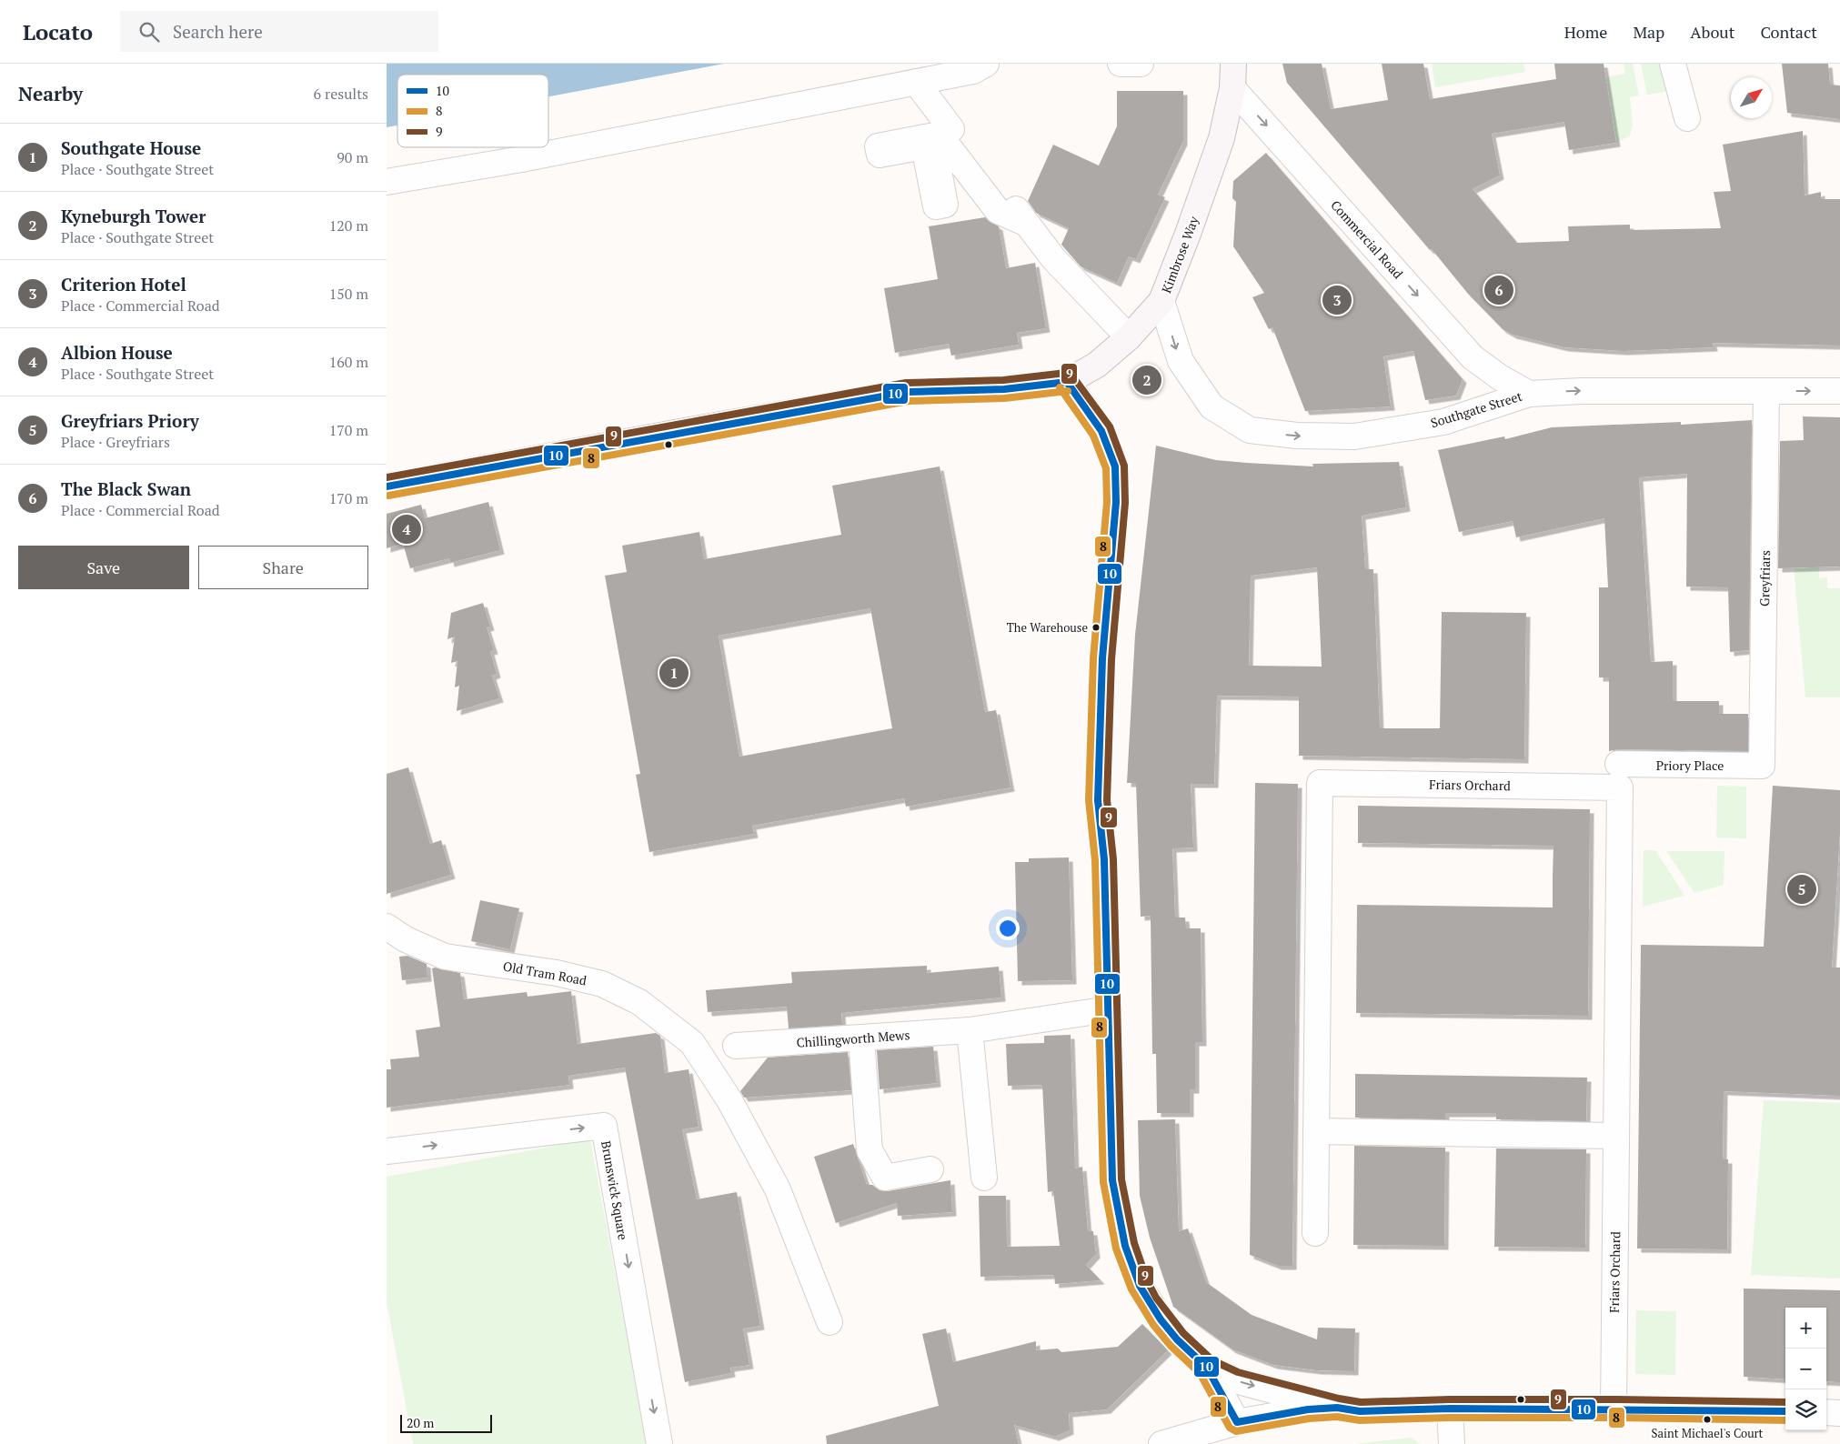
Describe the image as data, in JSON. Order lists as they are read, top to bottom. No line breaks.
{"streets":{"main road":["Kimbrose Way"],"street":["Commercial Road","Southgate Street","Greyfriars","Priory Place","Friars Orchard","Old Tram Road","Chillingworth Mews","Brunswick Square"]},"crossings":[["Commercial Road","Kimbrose Way"],["Commercial Road","Southgate Street"],["Kimbrose Way","Southgate Street"],["Southgate Street","Greyfriars"],["Greyfriars","Priory Place"]],"one_way":["Commercial Road","Southgate Street"],"places":["The Warehouse","Saint Michael's Court"],"lines":["transit line 9","transit line 10","transit line 8"],"legend":["10","8","9"],"scale_bar":"20 m","north":"top right","page":{"header":"Locato","search":"Search here","nav":["Home","Map","About","Contact"],"heading":["Nearby","6 results"],"list":[{"mark":"1","name":"Southgate House","note":"Place · Southgate Street","value":"90 m"},{"mark":"2","name":"Kyneburgh Tower","note":"Place · Southgate Street","value":"120 m"},{"mark":"3","name":"Criterion Hotel","note":"Place · Commercial Road","value":"150 m"},{"mark":"4","name":"Albion House","note":"Place · Southgate Street","value":"160 m"},{"mark":"5","name":"Greyfriars Priory","note":"Place · Greyfriars","value":"170 m"},{"mark":"6","name":"The Black Swan","note":"Place · Commercial Road","value":"170 m"}],"pins":["6","3","2","4","1","5"],"buttons":["Save","Share"],"map_buttons":["+","−"],"scale":"20 m"}}
